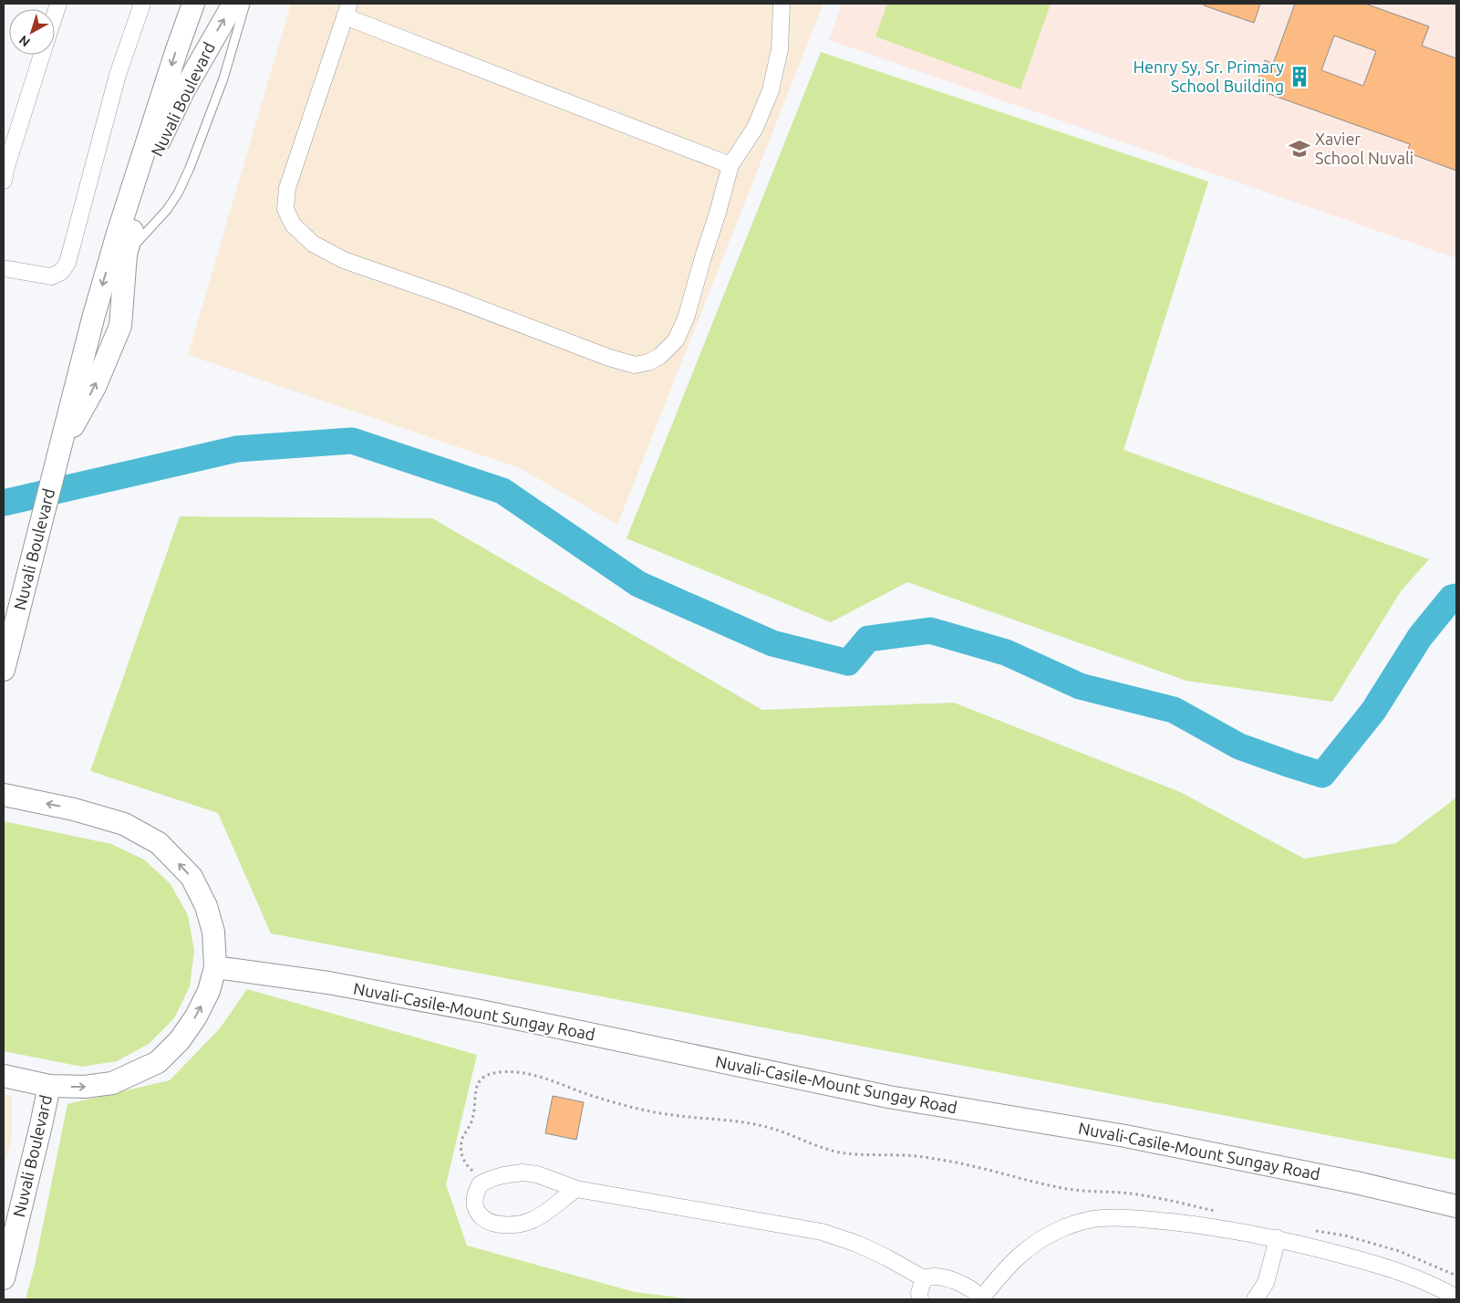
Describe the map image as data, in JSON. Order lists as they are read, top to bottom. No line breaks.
{"streets":{"main road":["Nuvali Boulevard","Nuvali-Casile-Mount Sungay Road"]},"places":{"building":["Henry Sy, Sr. Primary School Building"],"school or university":["Xavier School Nuvali"]},"north":"bottom left"}
